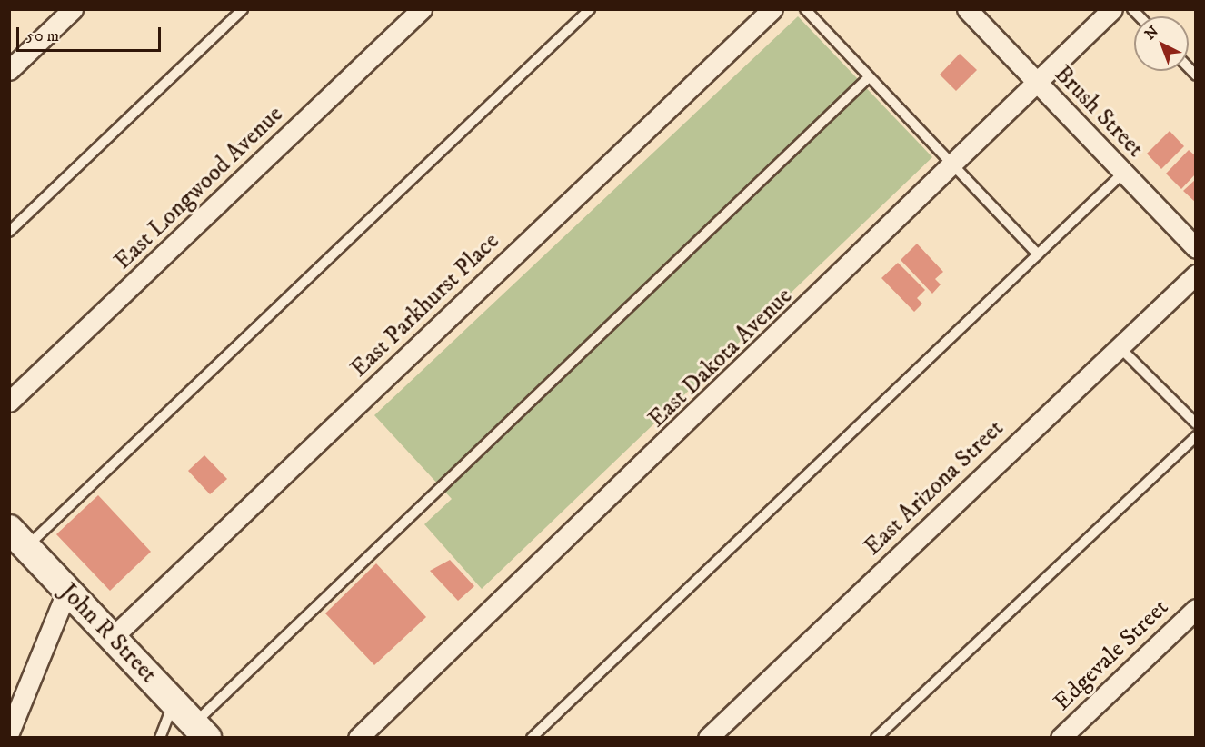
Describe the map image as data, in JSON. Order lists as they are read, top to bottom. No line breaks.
{"streets":{"main road":["John R Street"],"street":["Brush Street","East Longwood Avenue","East Parkhurst Place","East Dakota Avenue","East Arizona Street","Edgevale Street"]},"crossings":[["Brush Street","East Dakota Avenue"],["East Parkhurst Place","John R Street"]],"scale_bar":"50 m","north":"top left"}
